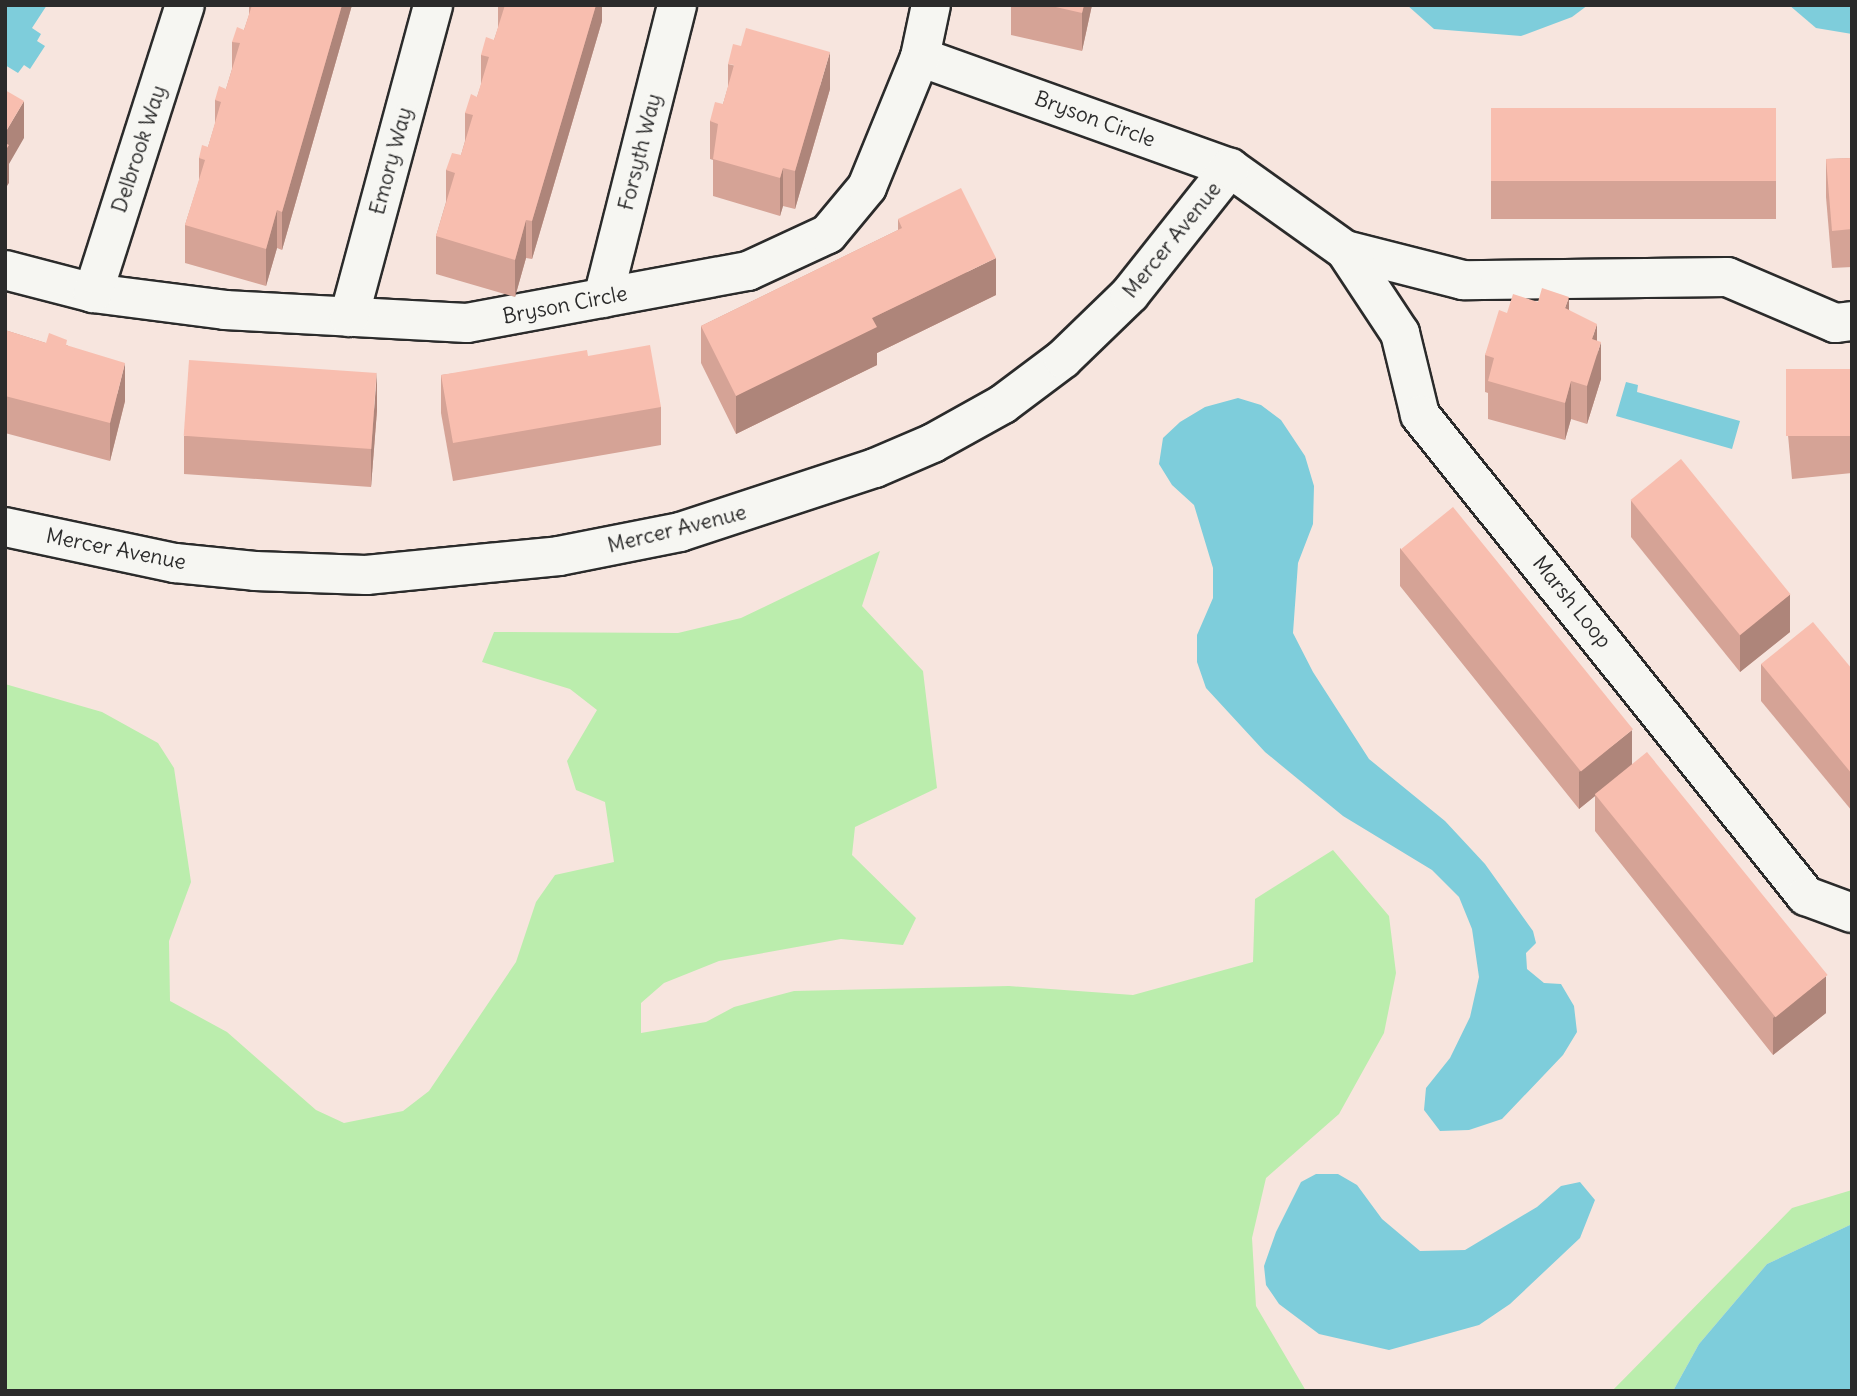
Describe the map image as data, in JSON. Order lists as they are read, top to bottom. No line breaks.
{"streets":{"street":["Bryson Circle","Delbrook Way","Forsyth Way","Emory Way","Mercer Avenue","Marsh Loop"]},"crossings":[["Bryson Circle","Delbrook Way"],["Bryson Circle","Forsyth Way"],["Bryson Circle","Emory Way"],["Bryson Circle","Mercer Avenue"],["Bryson Circle","Marsh Loop"],["Mercer Avenue","Marsh Loop"]]}
